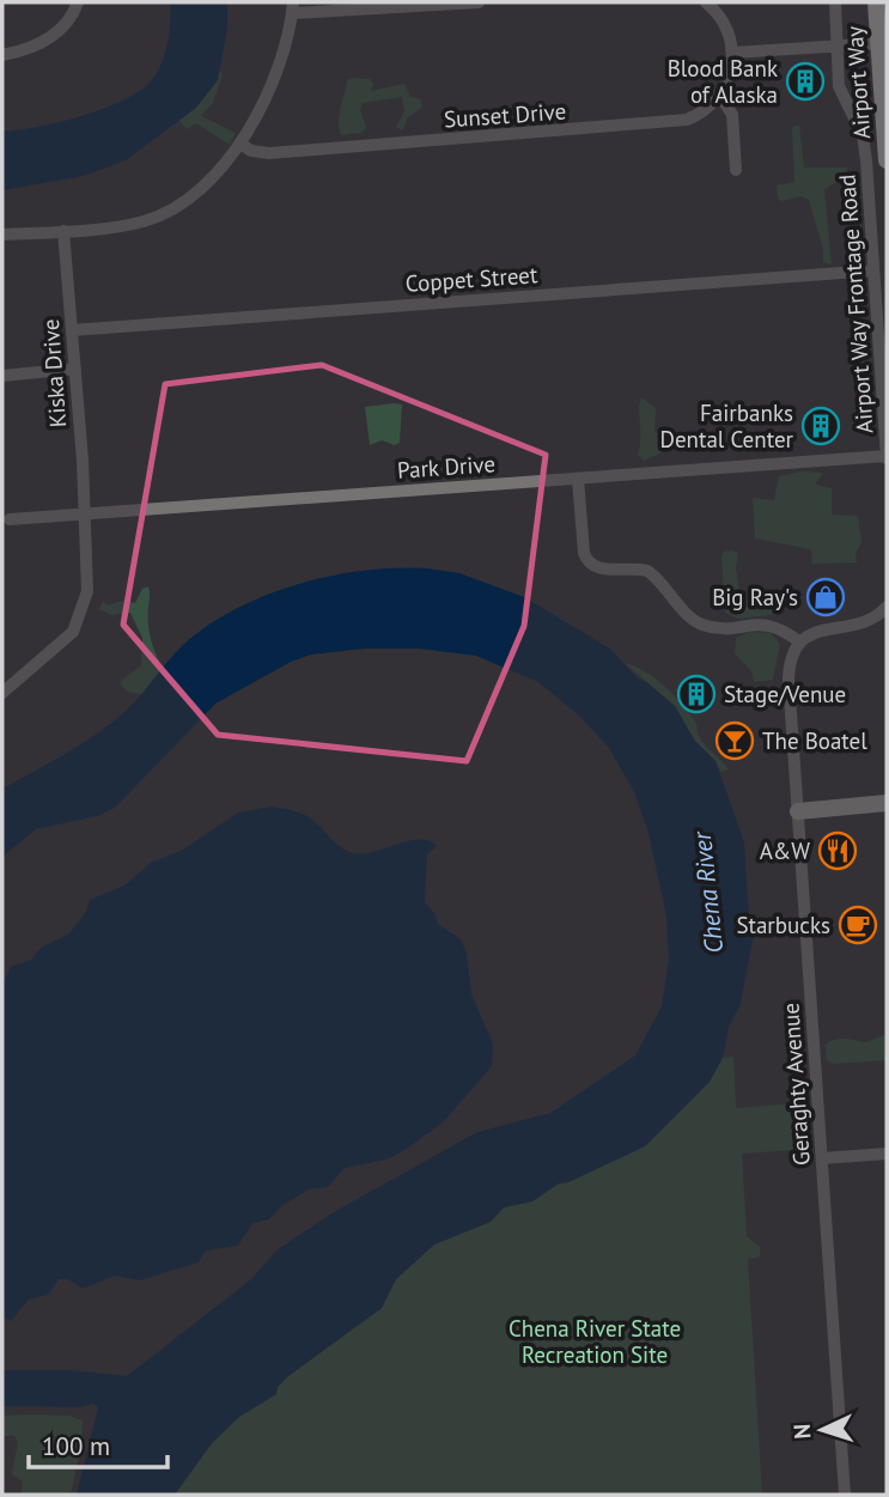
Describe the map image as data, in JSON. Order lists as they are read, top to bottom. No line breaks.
{"streets":{"main road":["Airport Way"],"street":["Sunset Drive","Coppet Street","Airport Way Frontage Road","Kiska Drive","Park Drive","Geraghty Avenue"]},"crossings":[["Coppet Street","Airport Way Frontage Road"],["Coppet Street","Kiska Drive"],["Airport Way Frontage Road","Park Drive"],["Kiska Drive","Park Drive"]],"water":["Chena River"],"parks":["Chena River State Recreation Site"],"places":{"building":["Blood Bank of Alaska","Fairbanks Dental Center","Stage/Venue"],"shop":["Big Ray's"],"bar":["The Boatel"],"restaurant":["A&W"],"cafe":["Starbucks"]},"scale_bar":"100 m","north":"left"}
